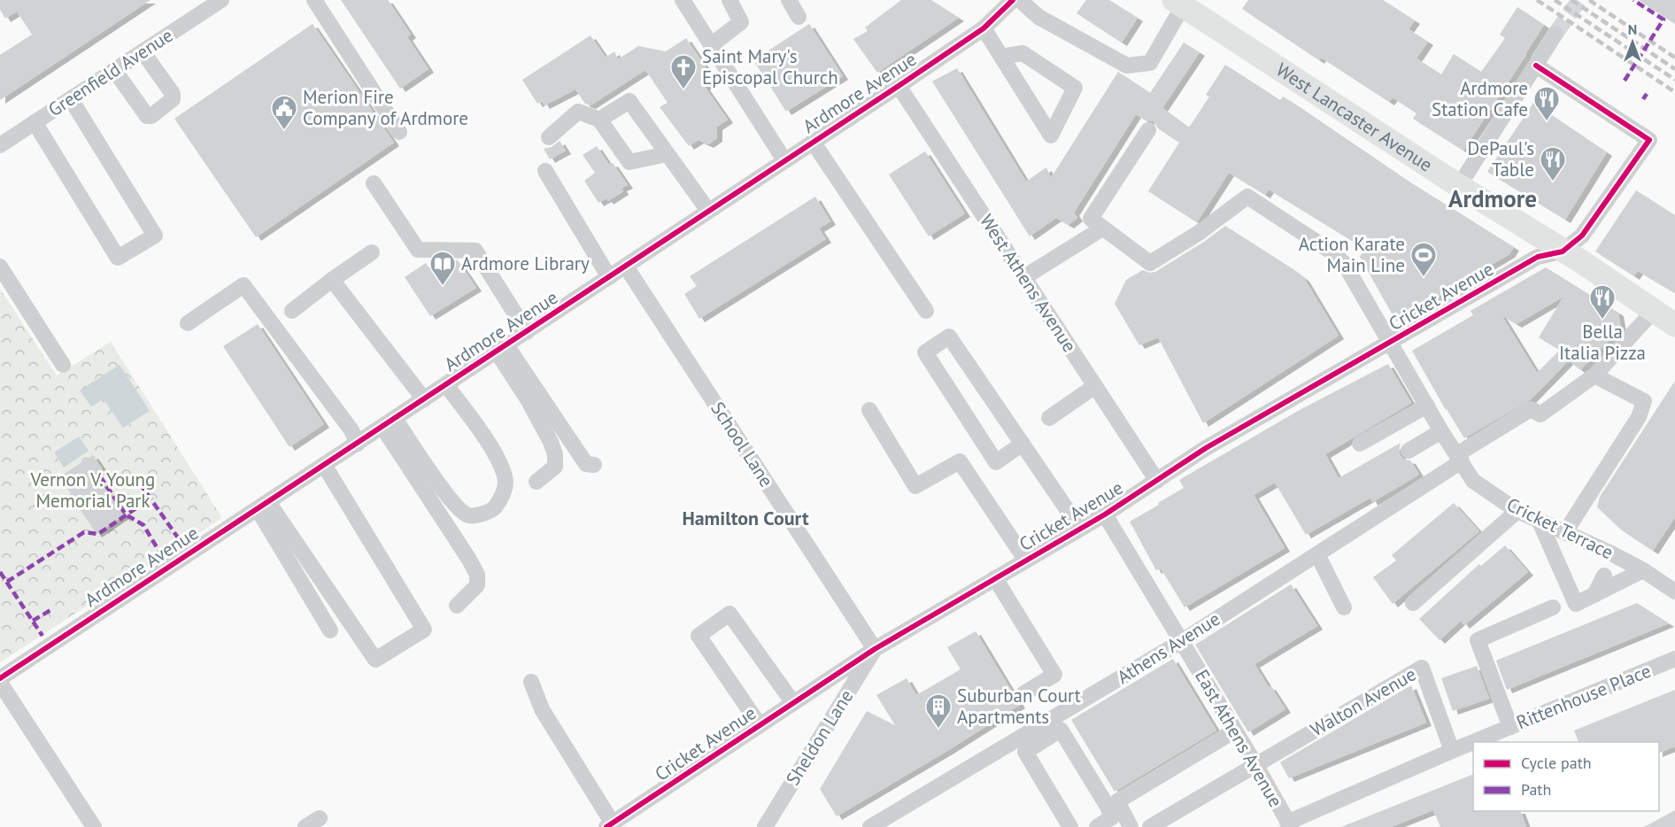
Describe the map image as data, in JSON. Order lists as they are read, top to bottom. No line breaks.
{"streets":{"highway":["West Lancaster Avenue"],"street":["Greenfield Avenue","Ardmore Avenue","West Athens Avenue","Cricket Avenue","School Lane","Cricket Terrace","Athens Avenue","Rittenhouse Place","Walton Avenue","Sheldon Lane","East Athens Avenue"]},"crossings":[["Ardmore Avenue","West Athens Avenue"],["Ardmore Avenue","School Lane"],["West Lancaster Avenue","Cricket Avenue"],["West Athens Avenue","Cricket Avenue"],["Cricket Avenue","School Lane"],["Cricket Avenue","Cricket Terrace"],["Cricket Avenue","Sheldon Lane"],["Cricket Avenue","East Athens Avenue"],["School Lane","Sheldon Lane"],["Cricket Terrace","Athens Avenue"],["Athens Avenue","East Athens Avenue"],["Rittenhouse Place","Walton Avenue"],["Rittenhouse Place","East Athens Avenue"],["Walton Avenue","East Athens Avenue"]],"districts":["Ardmore","Hamilton Court"],"parks":["Vernon V. Young Memorial Park"],"places":{"church":["Saint Mary's Episcopal Church"],"restaurant":["Ardmore Station Cafe","DePaul's Table","Bella Italia Pizza"],"public building":["Merion Fire Company of Ardmore"],"sports":["Action Karate Main Line"],"library":["Ardmore Library"],"building":["Suburban Court Apartments"]},"legend":["Cycle path","Path"],"north":"top"}
